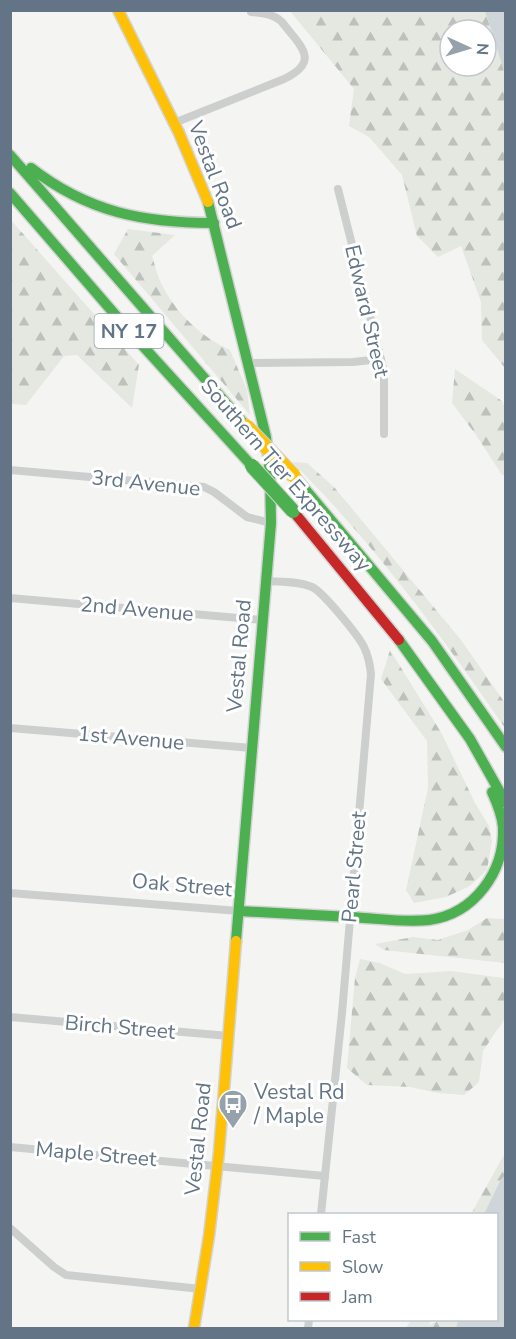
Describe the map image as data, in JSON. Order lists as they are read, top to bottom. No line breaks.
{"streets":{"main road":["Vestal Road","NY 17","Southern Tier Expressway","Oak Street"],"street":["Edward Street","3rd Avenue","2nd Avenue","1st Avenue","Pearl Street","Birch Street","Maple Street"]},"crossings":[["Vestal Road","3rd Avenue"],["Vestal Road","2nd Avenue"],["Vestal Road","1st Avenue"],["Vestal Road","Pearl Street"],["Vestal Road","Oak Street"],["Vestal Road","Birch Street"],["Vestal Road","Maple Street"],["Southern Tier Expressway","Oak Street"],["Pearl Street","Oak Street"],["Pearl Street","Maple Street"]],"places":{"bus stop":["Vestal Rd / Maple"]},"legend":["Fast","Slow","Jam"],"north":"right"}
